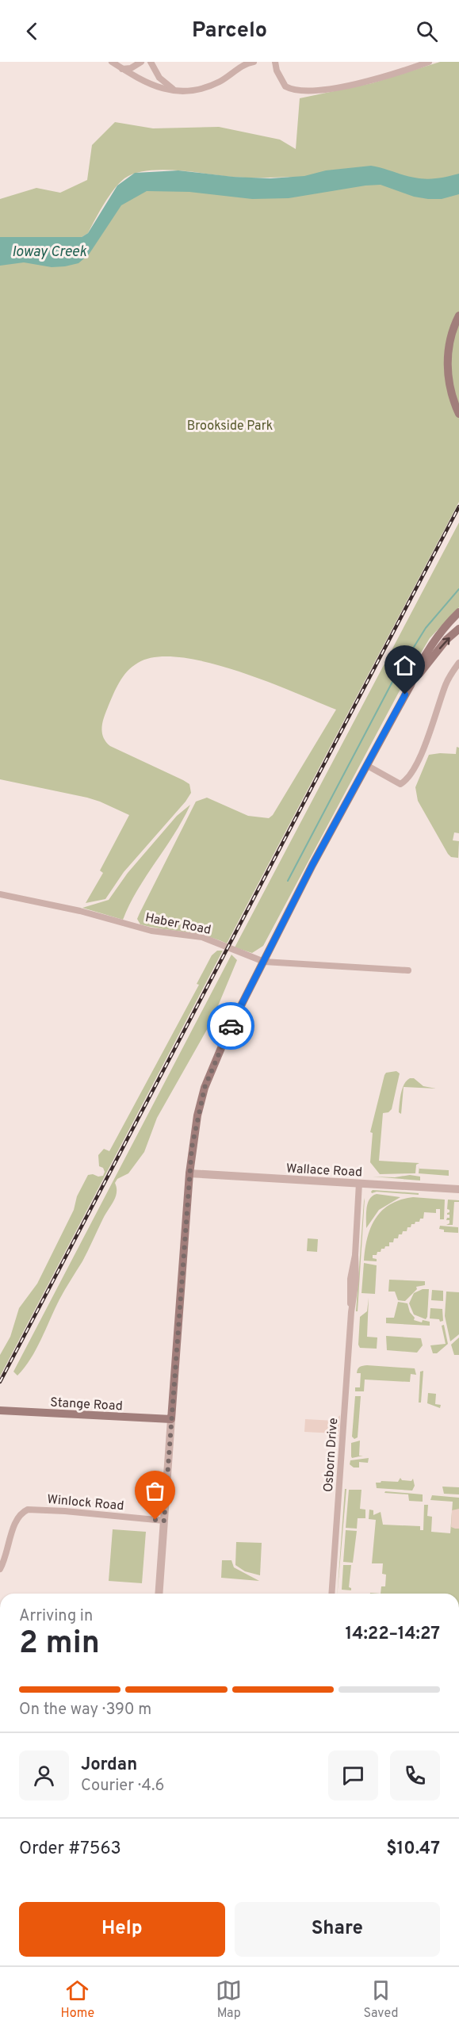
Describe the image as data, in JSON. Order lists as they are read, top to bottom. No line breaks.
{"streets":{"main road":["Stange Road"],"street":["Haber Road","Wallace Road","Osborn Drive","Winlock Road"]},"crossings":[["Wallace Road","Osborn Drive"]],"water":["Ioway Creek"],"parks":["Brookside Park"],"page":{"header":"Parcelo","heading":["2 min","Arriving in","14:22–14:27"],"panel":["Jordan","Courier · 4.6","Order #7563","$10.47"],"bar":"On the way · 390 m","buttons":["Help","Share"],"tabs":["Home","Map","Saved"]}}
